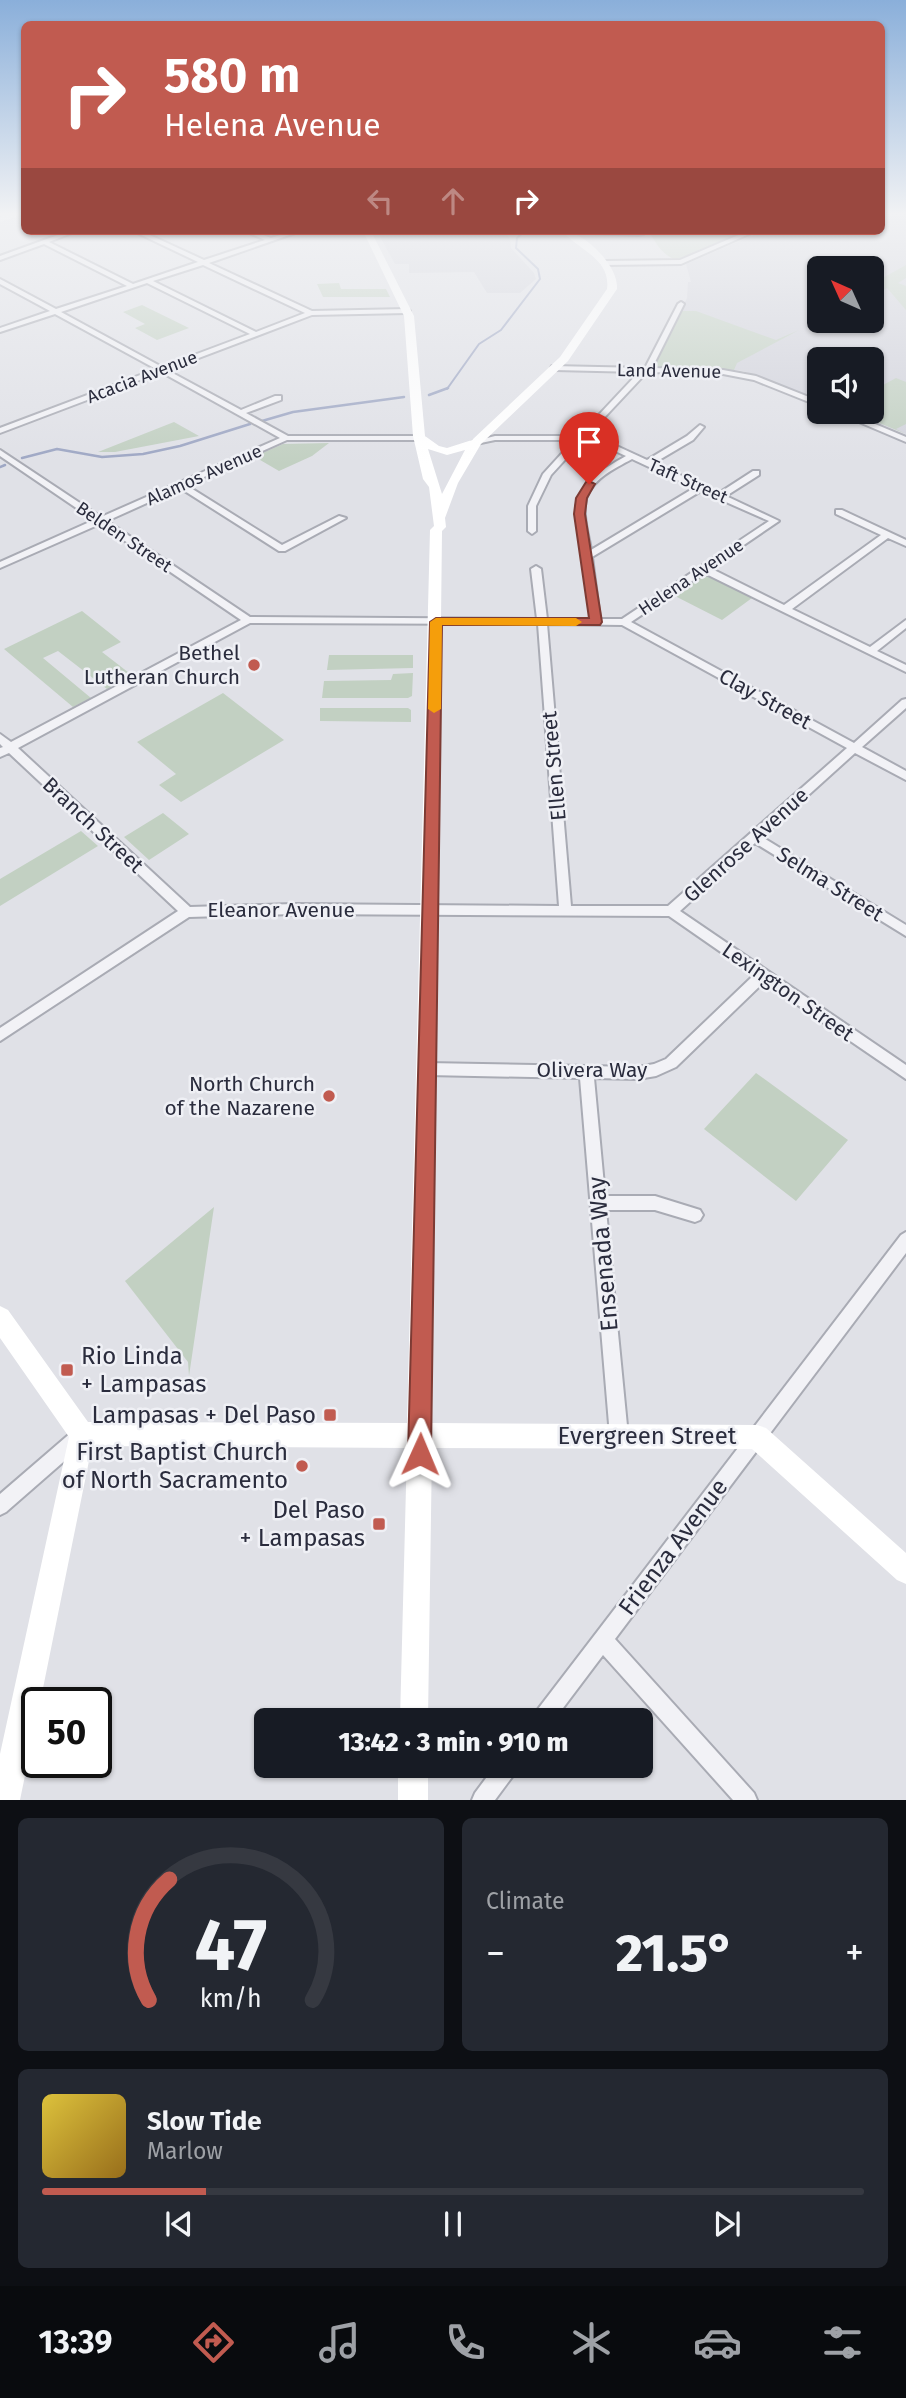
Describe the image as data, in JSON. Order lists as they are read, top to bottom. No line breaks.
{"streets":{"main road":["Evergreen Street"],"street":["Land Avenue","Acacia Avenue","Alamos Avenue","Taft Street","Belden Street","Helena Avenue","Clay Street","Ellen Street","Branch Street","Glenrose Avenue","Selma Street","Eleanor Avenue","Lexington Street","Olivera Way","Ensenada Way","Frienza Avenue"]},"crossings":[["Alamos Avenue","Belden Street"],["Taft Street","Helena Avenue"],["Belden Street","Helena Avenue"],["Helena Avenue","Clay Street"],["Helena Avenue","Ellen Street"],["Clay Street","Glenrose Avenue"],["Ellen Street","Glenrose Avenue"],["Branch Street","Eleanor Avenue"],["Glenrose Avenue","Selma Street"],["Glenrose Avenue","Eleanor Avenue"],["Glenrose Avenue","Lexington Street"],["Lexington Street","Olivera Way"],["Olivera Way","Ensenada Way"],["Ensenada Way","Evergreen Street"],["Evergreen Street","Frienza Avenue"]],"places":{"other":["Bethel Lutheran Church","North Church of the Nazarene","First Baptist Church of North Sacramento"],"transit":["Rio Linda + Lampasas","Lampasas + Del Paso","Del Paso + Lampasas"]},"north":"top left","page":{"turn":["580 m","Helena Avenue"],"limit":"50","trip":"13:42 · 3 min · 910 m","tile":"Climate","heat":["−","21.5°","+"],"song":["Slow Tide","Marlow"],"tabs":"13:39","gauge":["47","km/h"]}}
